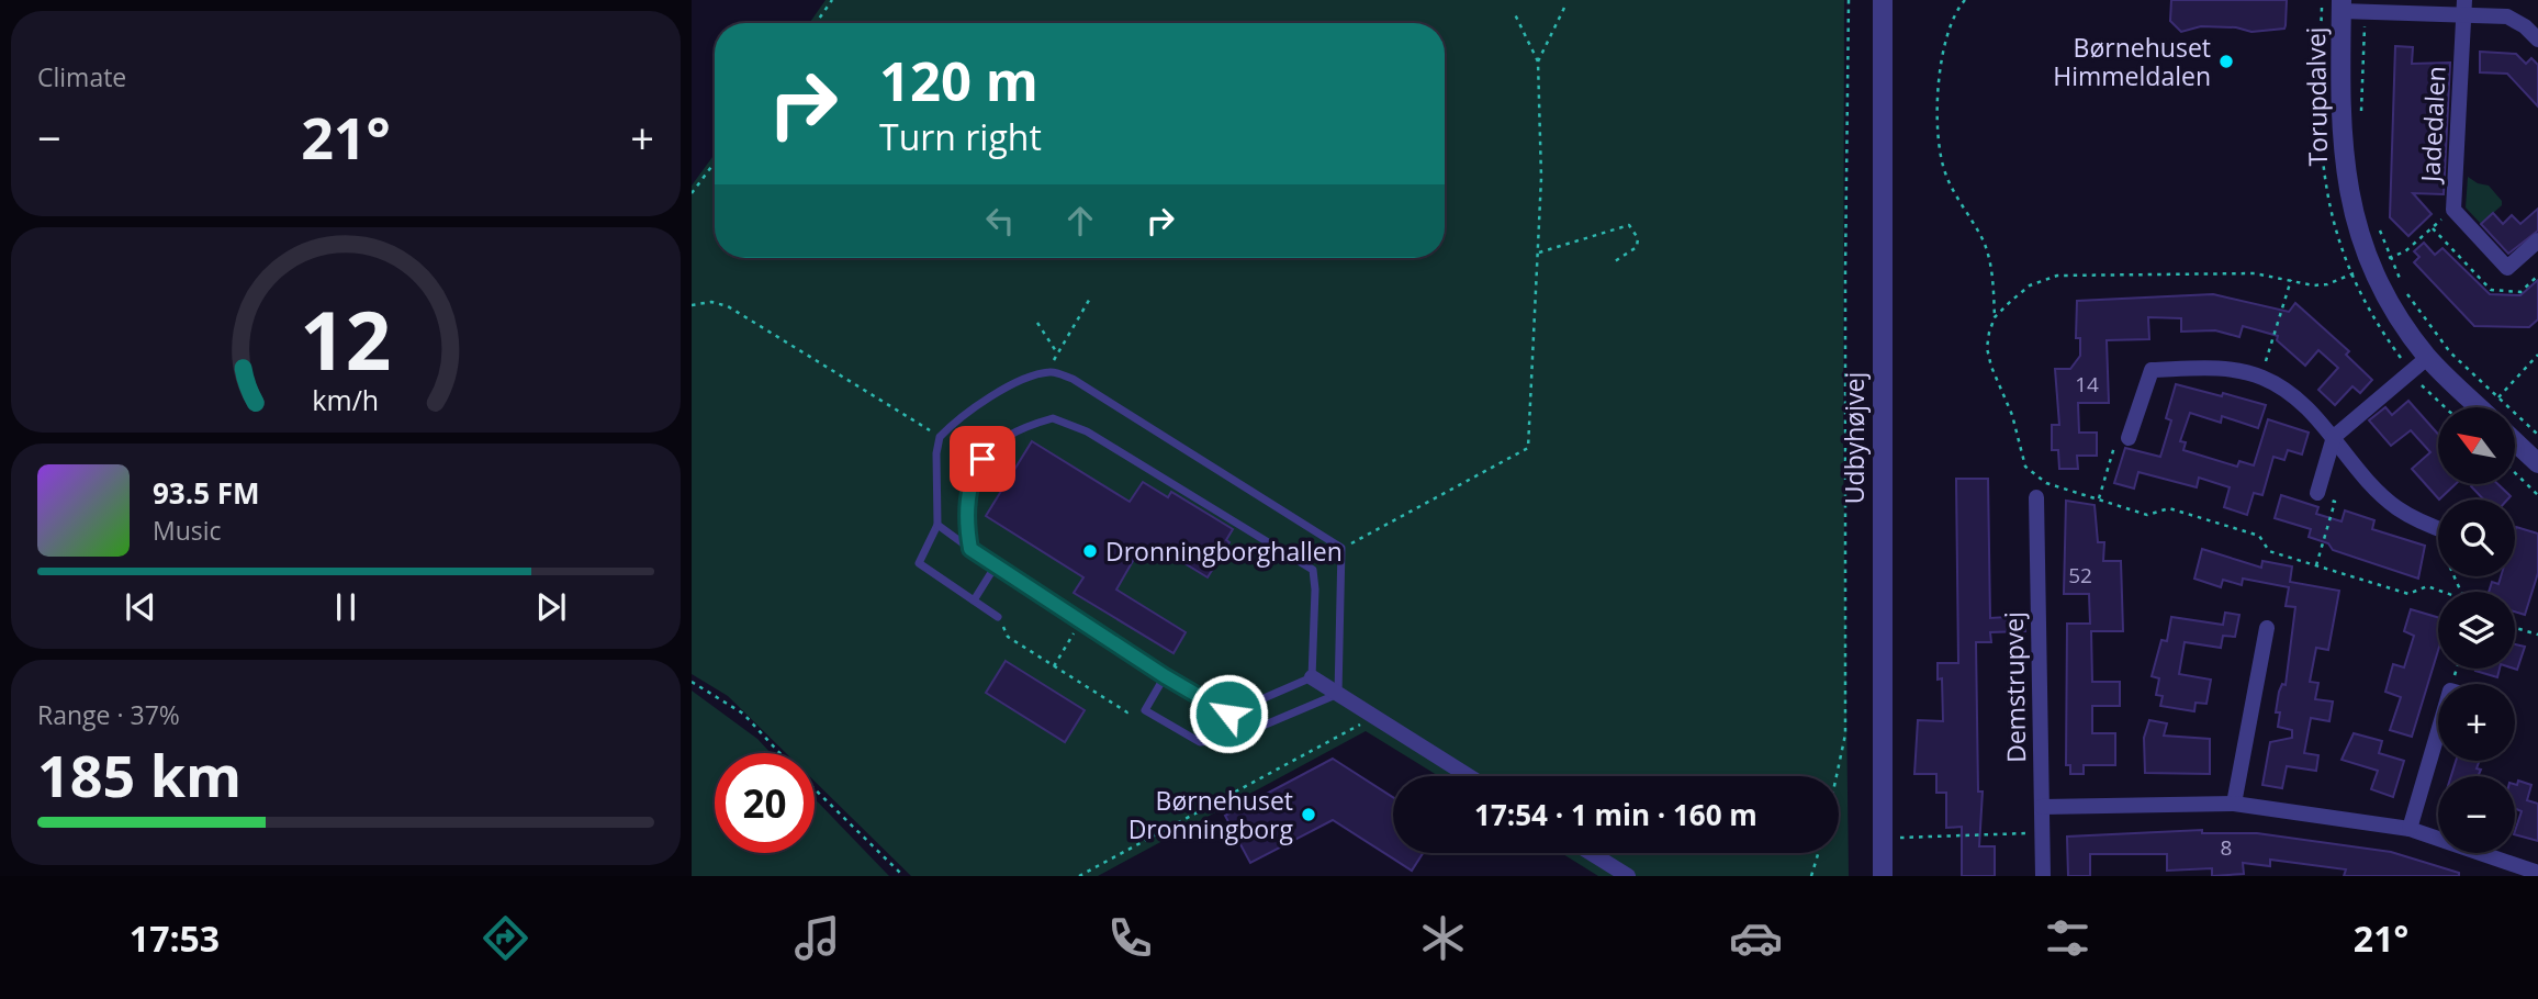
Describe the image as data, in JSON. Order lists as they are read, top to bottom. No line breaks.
{"streets":{"street":["Torupdalvej","Jadedalen","Udbyhøjvej","Demstrupvej"]},"places":["Børnehuset Himmeldalen","Dronningborghallen","Børnehuset Dronningborg"],"house_numbers":["14","52","8"],"north":"top left","page":{"tile":["Climate",["Range · 37%","185 km"]],"turn":["120 m","Turn right"],"heat":["−","21°","+"],"map_buttons":["+","−"],"song":["93.5 FM","Music"],"limit":"20","trip":"17:54 · 1 min · 160 m","tabs":["17:53","21°"],"gauge":["12","km/h"]}}
